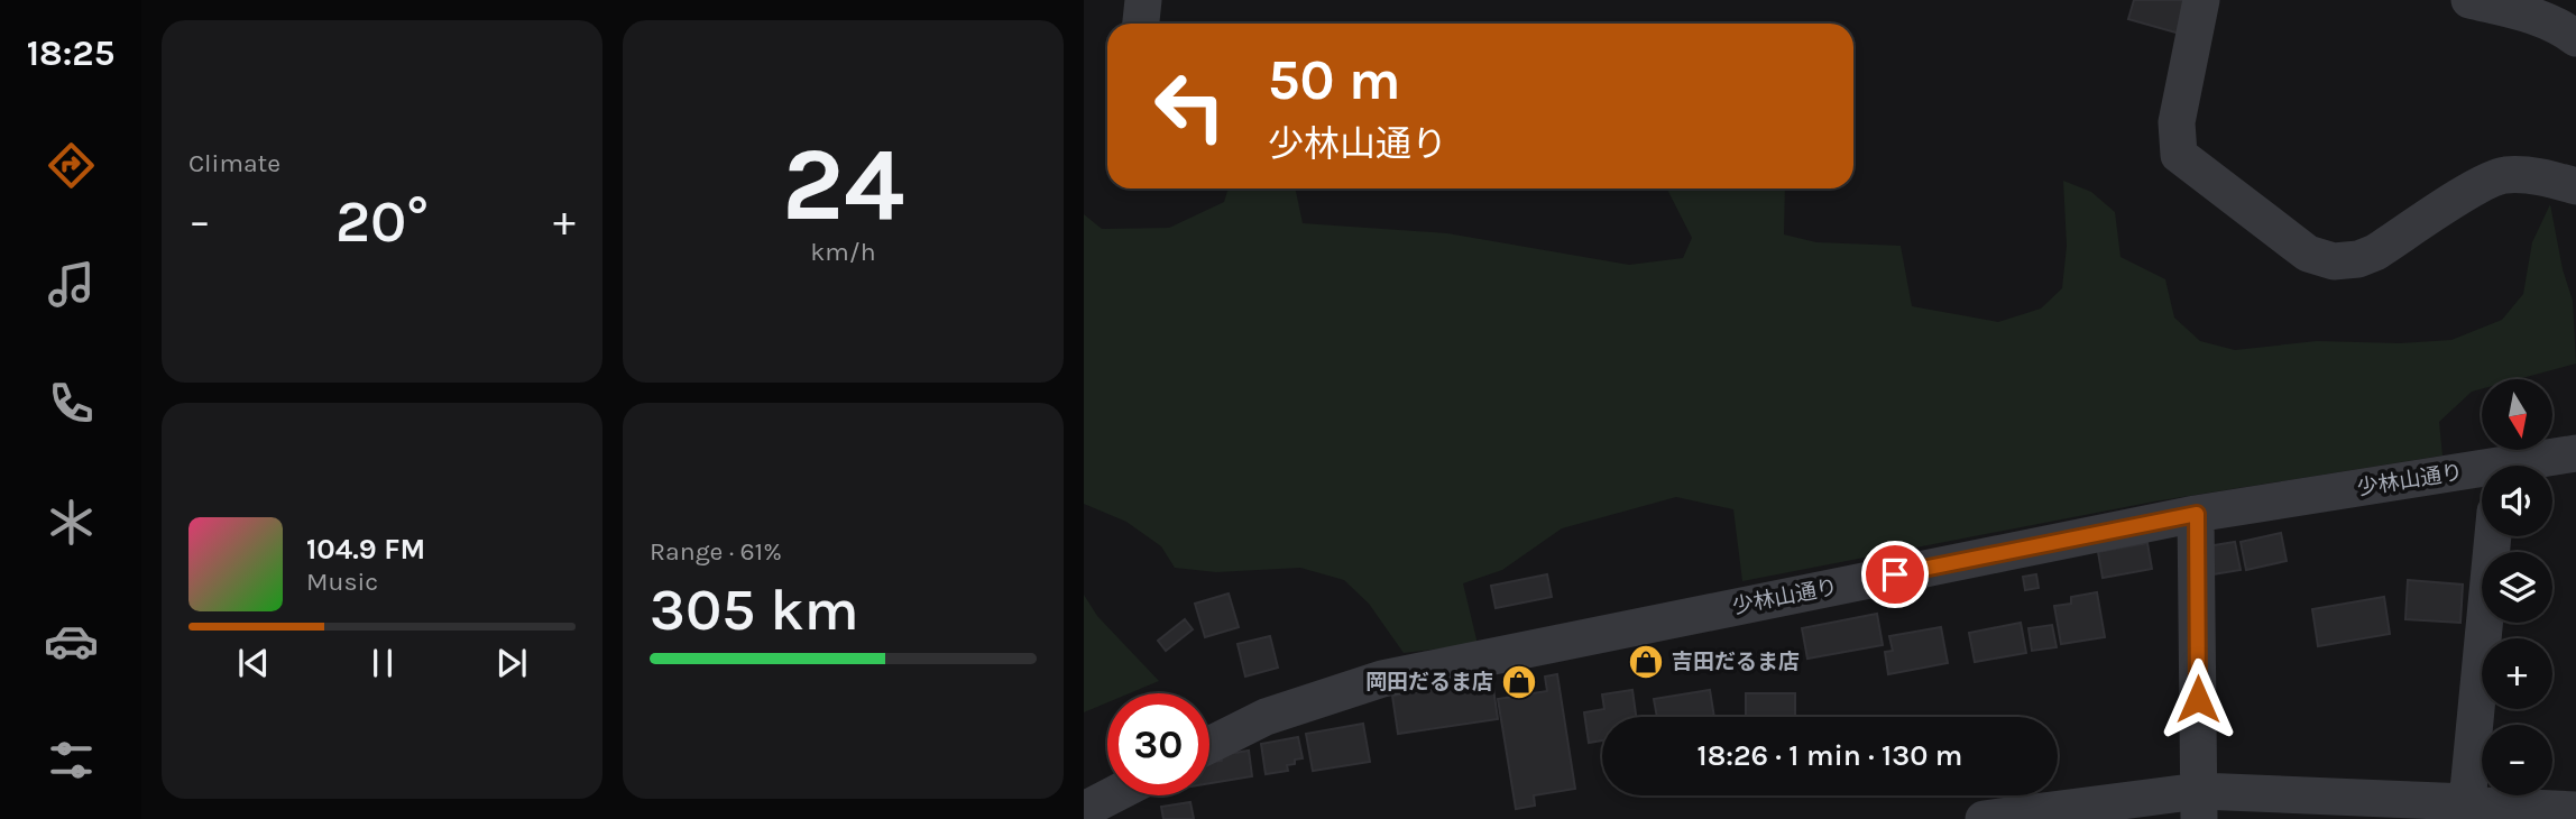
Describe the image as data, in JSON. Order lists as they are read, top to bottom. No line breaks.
{"streets":{"street":["少林山通り"]},"places":{"shop":["吉田だるま店","岡田だるま店"]},"north":"bottom","page":{"tabs":"18:25","tile":["Climate",["24","km/h"],["Range · 61%","305 km"]],"turn":["50 m","少林山通り"],"heat":["−","20°","+"],"map_buttons":["+","−"],"song":["104.9 FM","Music"],"limit":"30","trip":"18:26 · 1 min · 130 m"}}
